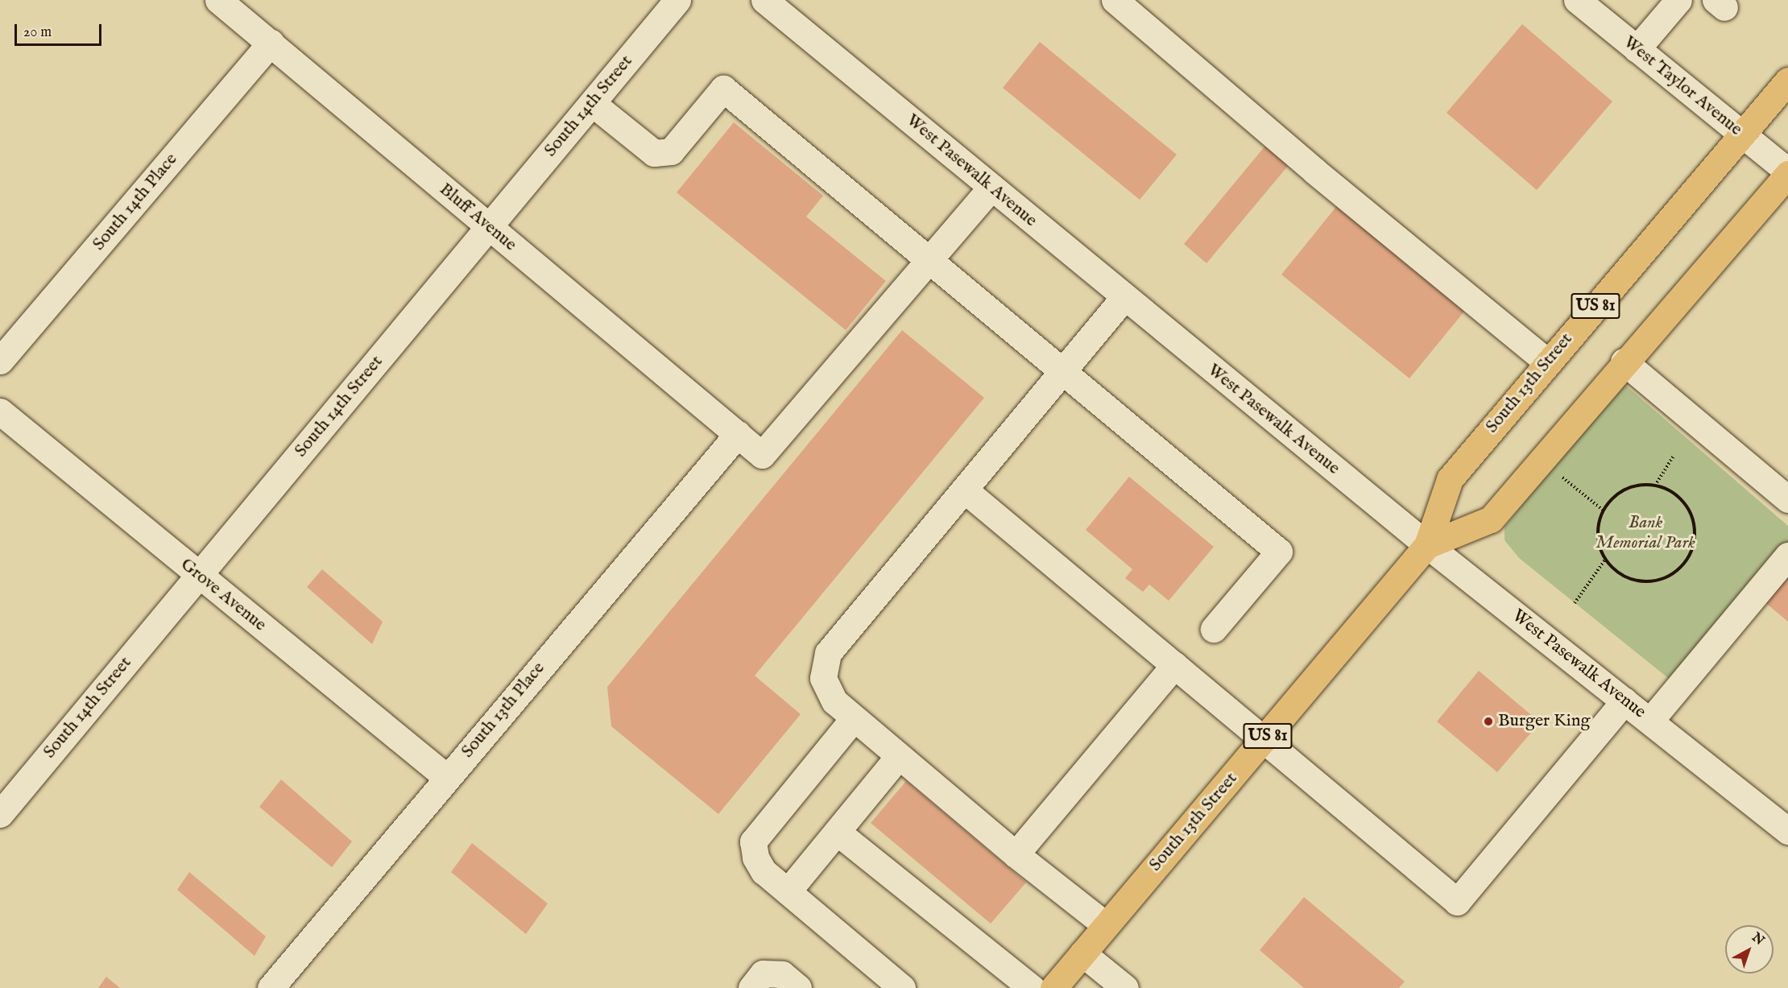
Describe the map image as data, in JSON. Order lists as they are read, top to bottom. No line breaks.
{"streets":{"highway":["US 81","South 13th Street"],"street":["West Taylor Avenue","South 14th Street","West Pasewalk Avenue","South 14th Place","Bluff Avenue","Grove Avenue","South 13th Place"]},"crossings":[["West Taylor Avenue","South 13th Street"],["South 14th Street","Bluff Avenue"],["South 14th Street","Grove Avenue"],["West Pasewalk Avenue","South 13th Street"],["South 14th Place","Bluff Avenue"],["Bluff Avenue","South 13th Place"],["Grove Avenue","South 13th Place"]],"parks":["Bank Memorial Park"],"places":["Burger King"],"scale_bar":"20 m","north":"top right"}
